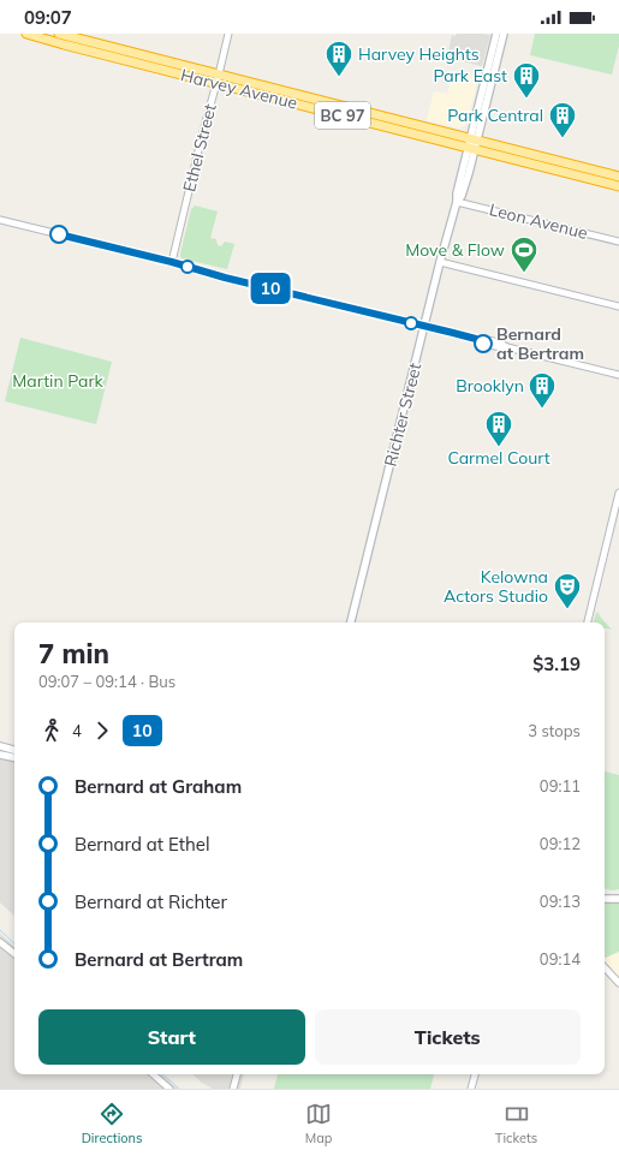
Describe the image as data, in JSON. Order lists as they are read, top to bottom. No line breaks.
{"streets":{"highway":["Harvey Avenue","BC 97"],"main road":["Richter Street"],"street":["Ethel Street","Leon Avenue"]},"crossings":[["Harvey Avenue","Ethel Street"],["Harvey Avenue","Richter Street"],["Leon Avenue","Richter Street"]],"parks":["Martin Park"],"places":{"building":["Harvey Heights","Park East","Park Central","Brooklyn","Carmel Court"],"sports":["Move & Flow"],"other":["Bernard at Bertram"],"theatre":["Kelowna Actors Studio"]},"lines":["bus line 10"],"page":{"status":"09:07","on_map":"10","heading":["7 min","09:07 – 09:14 · Bus","$3.19"],"legs":["4","10","3 stops"],"list":[{"name":"Bernard at Graham","value":"09:11"},{"name":"Bernard at Ethel","value":"09:12"},{"name":"Bernard at Richter","value":"09:13"},{"name":"Bernard at Bertram","value":"09:14"}],"buttons":["Start","Tickets"],"tabs":["Directions","Map","Tickets"]}}
